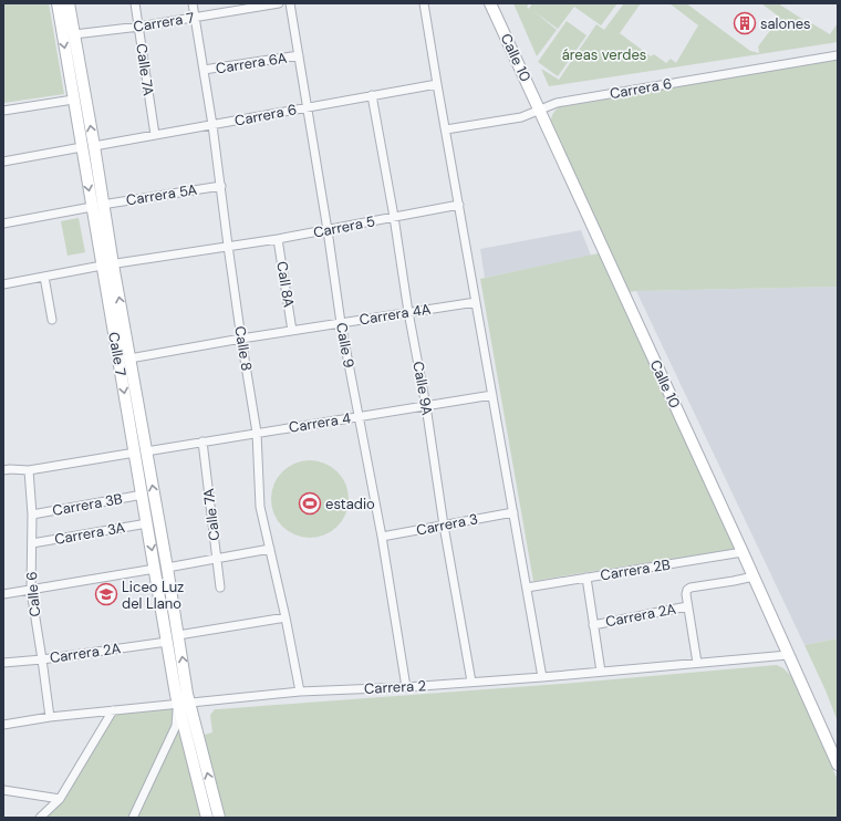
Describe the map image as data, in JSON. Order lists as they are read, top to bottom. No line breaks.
{"streets":{"main road":["Calle 10","Calle 7"],"street":["Carrera 7","Carrera 6A","Calle 7A","Carrera 6","Carrera 5A","Carrera 5","Call 8A","Carrera 4A","Calle 9","Calle 8","Calle 9A","Carrera 4","Carrera 3B","Carrera 3","Carrera 3A","Carrera 2B","Calle 6","Carrera 2A","Carrera 2"]},"crossings":[["Carrera 7","Calle 7A"],["Carrera 7","Calle 8"],["Carrera 7","Calle 7"],["Calle 10","Carrera 6"],["Calle 10","Carrera 2B"],["Calle 10","Carrera 2"],["Carrera 6A","Calle 9"],["Carrera 6A","Calle 8"],["Calle 7A","Carrera 6"],["Calle 7A","Carrera 4"],["Carrera 6","Calle 9"],["Carrera 6","Calle 8"],["Carrera 6","Calle 7"],["Carrera 6","Calle 9A"],["Carrera 5A","Calle 8"],["Carrera 5A","Calle 7"],["Carrera 5","Call 8A"],["Carrera 5","Calle 9"],["Carrera 5","Calle 8"],["Carrera 5","Calle 9A"],["Call 8A","Carrera 4A"],["Carrera 4A","Calle 9"],["Carrera 4A","Calle 8"],["Carrera 4A","Calle 7"],["Carrera 4A","Calle 9A"],["Calle 9","Carrera 4"],["Calle 9","Carrera 3"],["Calle 9","Carrera 2"],["Calle 8","Carrera 4"],["Calle 8","Carrera 2"],["Calle 7","Carrera 4"],["Calle 7","Carrera 3B"],["Calle 7","Carrera 3A"],["Calle 7","Carrera 2A"],["Calle 7","Carrera 2"],["Calle 9A","Carrera 4"],["Calle 9A","Carrera 3"],["Calle 9A","Carrera 2"],["Carrera 3B","Calle 6"],["Carrera 3A","Calle 6"],["Calle 6","Carrera 2A"],["Calle 6","Carrera 2"]],"parks":["áreas verdes"],"places":{"building":["salones"],"sports":["estadio"],"school or university":["Liceo Luz del Llano"]}}
